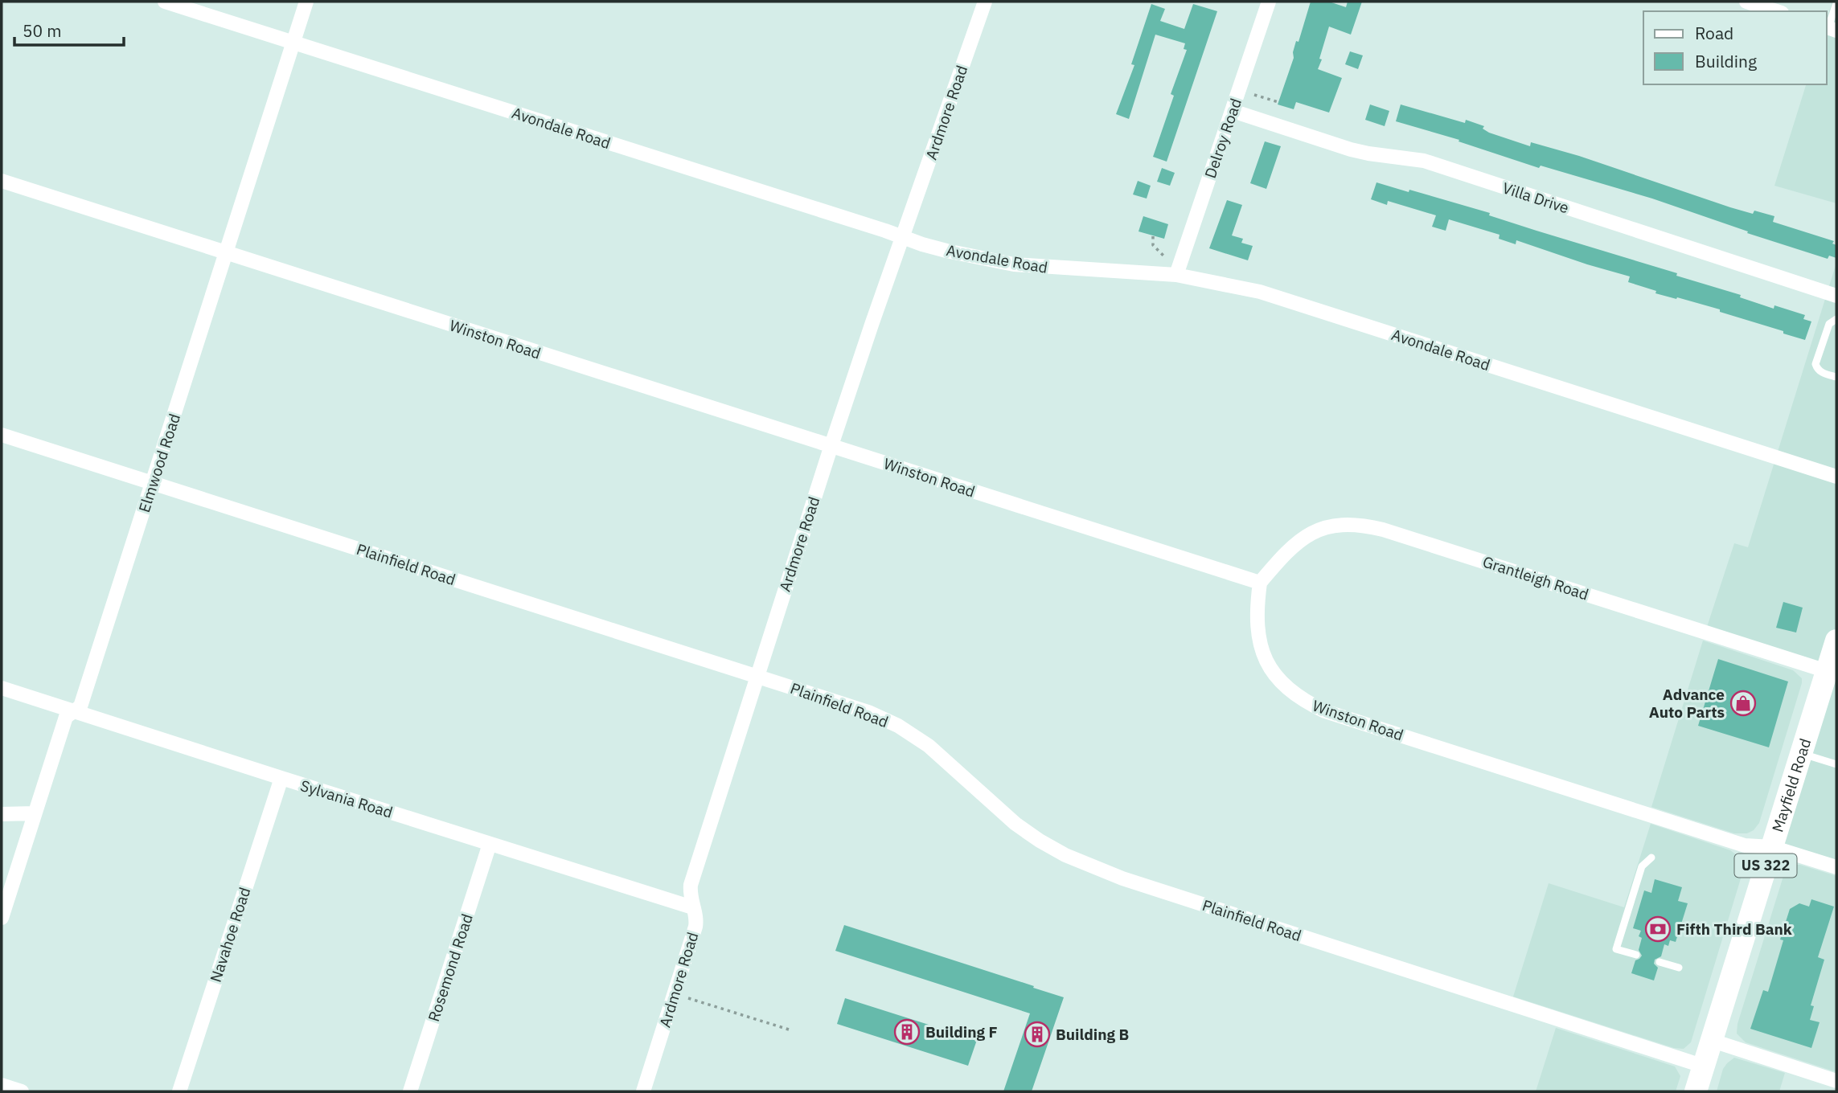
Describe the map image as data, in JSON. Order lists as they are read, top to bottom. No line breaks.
{"streets":{"main road":["Mayfield Road","US 322"],"street":["Ardmore Road","Avondale Road","Delroy Road","Villa Drive","Winston Road","Elmwood Road","Plainfield Road","Grantleigh Road","Sylvania Road","Navahoe Road","Rosemond Road"]},"crossings":[["Ardmore Road","Avondale Road"],["Ardmore Road","Winston Road"],["Ardmore Road","Plainfield Road"],["Ardmore Road","Sylvania Road"],["Avondale Road","Delroy Road"],["Avondale Road","Elmwood Road"],["Delroy Road","Villa Drive"],["Winston Road","Elmwood Road"],["Winston Road","Grantleigh Road"],["Winston Road","Mayfield Road"],["Elmwood Road","Plainfield Road"],["Elmwood Road","Sylvania Road"],["Plainfield Road","Mayfield Road"],["Grantleigh Road","Mayfield Road"],["Sylvania Road","Navahoe Road"],["Sylvania Road","Rosemond Road"]],"places":{"shop":["Advance Auto Parts"],"bank":["Fifth Third Bank"],"building":["Building F","Building B"]},"legend":["Road","Building"],"scale_bar":"50 m"}
